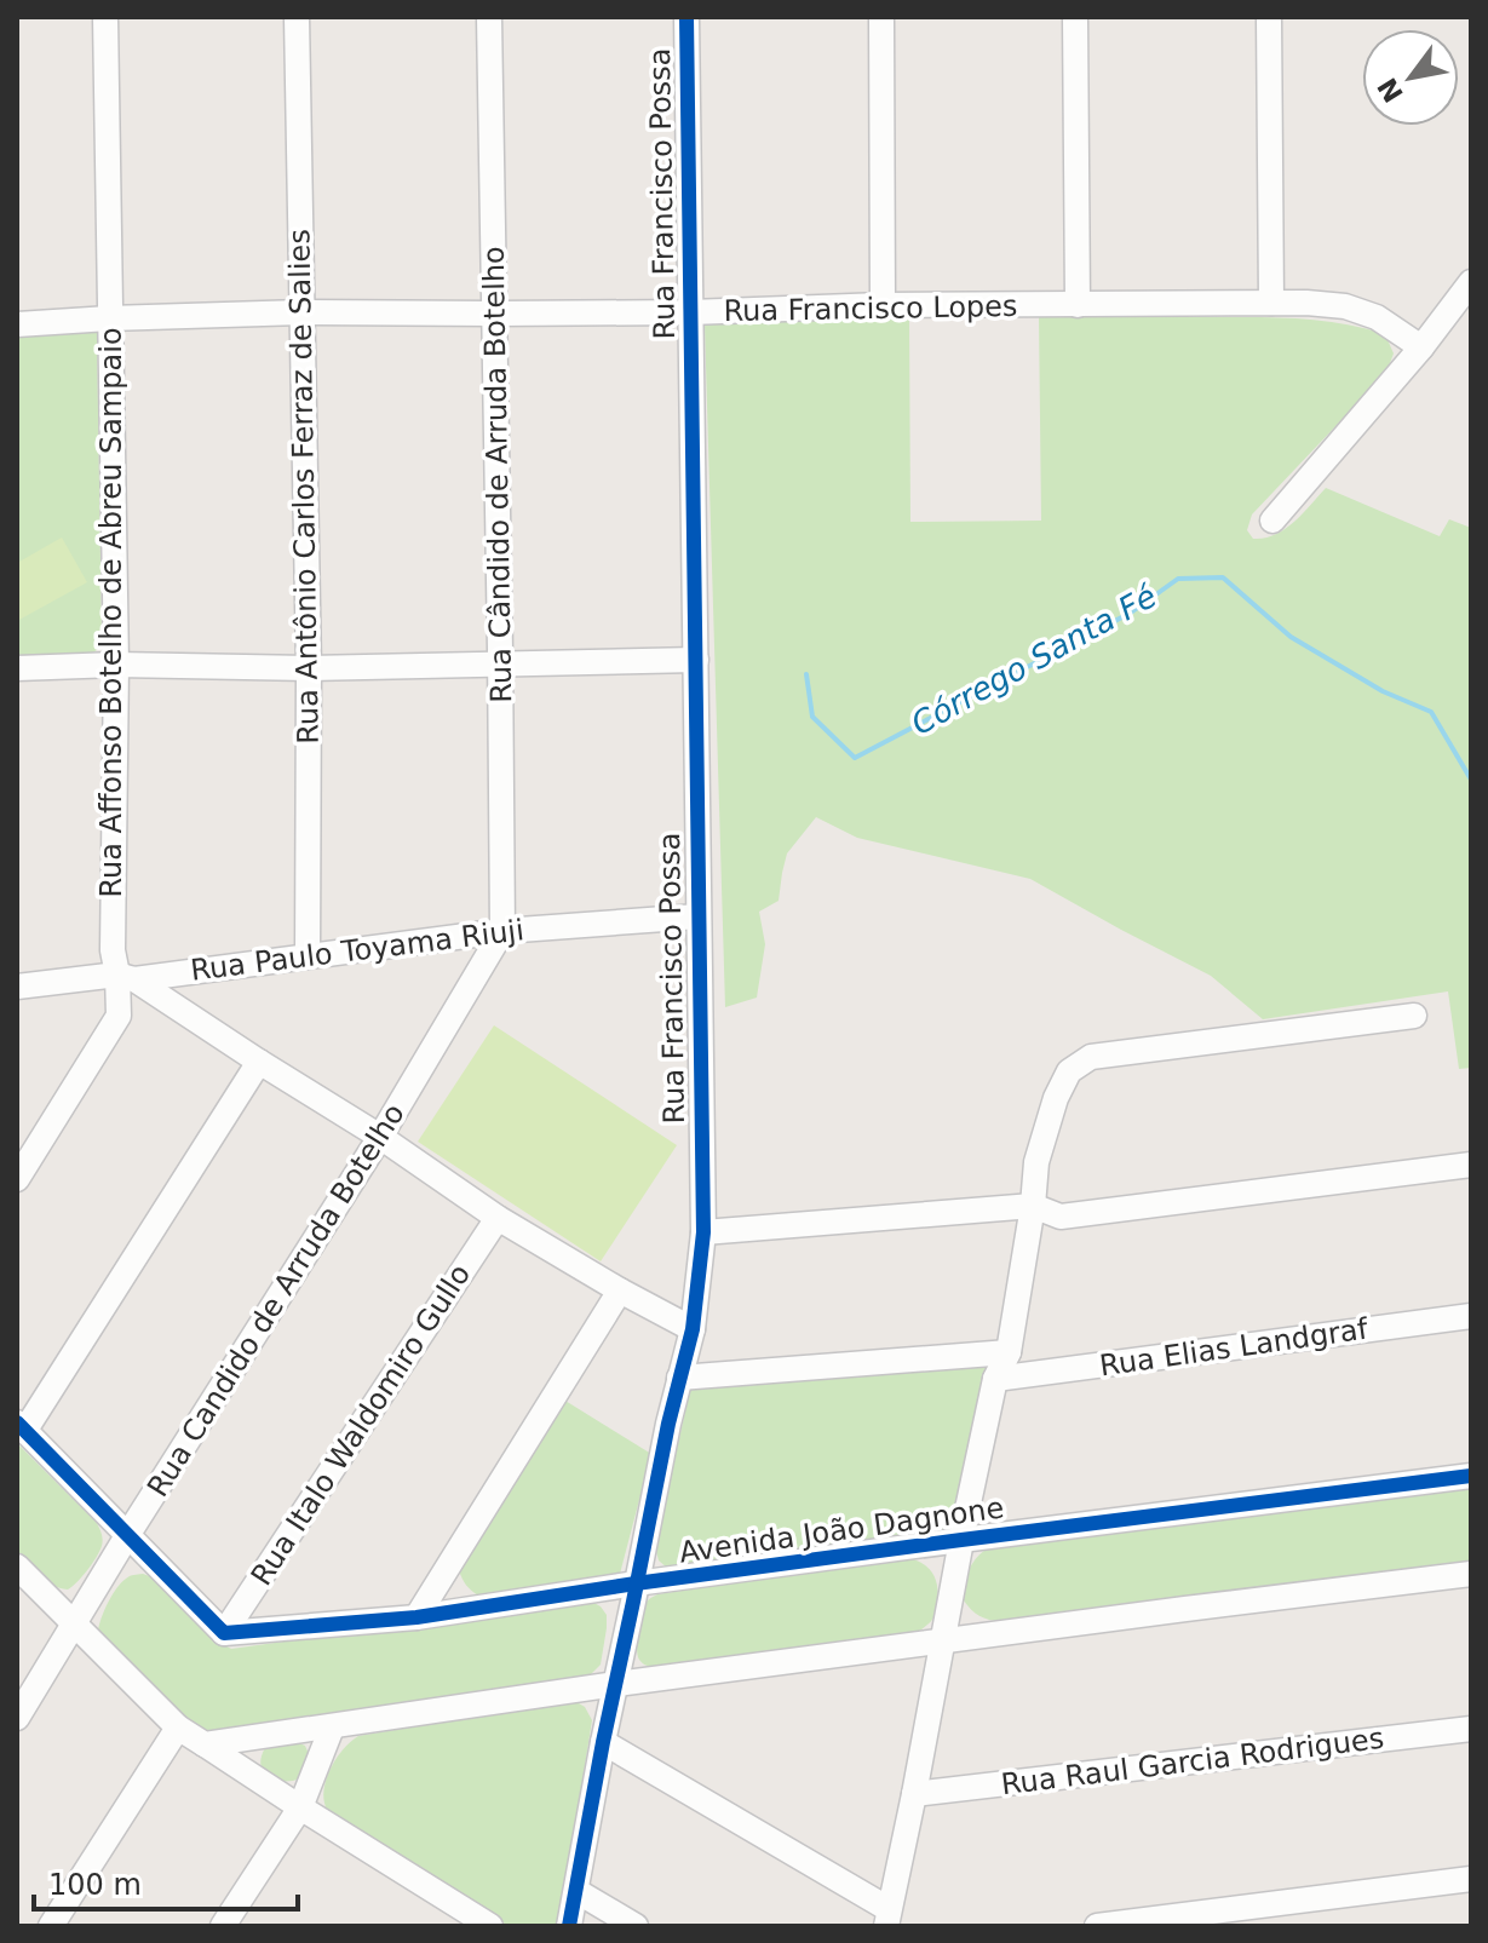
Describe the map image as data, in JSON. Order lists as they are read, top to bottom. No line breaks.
{"streets":{"street":["Rua Francisco Possa","Rua Francisco Lopes","Rua Cândido de Arruda Botelho","Rua Antônio Carlos Ferraz de Salies","Rua Affonso Botelho de Abreu Sampaio","Rua Paulo Toyama Riuji","Rua Candido de Arruda Botelho","Rua Elias Landgraf","Rua Italo Waldomiro Gullo","Avenida João Dagnone","Rua Raul Garcia Rodrigues"]},"crossings":[["Rua Francisco Possa","Rua Francisco Lopes"],["Rua Francisco Possa","Rua Paulo Toyama Riuji"],["Rua Francisco Possa","Avenida João Dagnone"],["Rua Francisco Lopes","Rua Cândido de Arruda Botelho"],["Rua Francisco Lopes","Rua Antônio Carlos Ferraz de Salies"],["Rua Francisco Lopes","Rua Affonso Botelho de Abreu Sampaio"],["Rua Cândido de Arruda Botelho","Rua Paulo Toyama Riuji"],["Rua Cândido de Arruda Botelho","Rua Candido de Arruda Botelho"],["Rua Antônio Carlos Ferraz de Salies","Rua Paulo Toyama Riuji"],["Rua Affonso Botelho de Abreu Sampaio","Rua Paulo Toyama Riuji"],["Rua Paulo Toyama Riuji","Rua Candido de Arruda Botelho"],["Rua Italo Waldomiro Gullo","Avenida João Dagnone"]],"water":["Córrego Santa Fé"],"scale_bar":"100 m","north":"bottom left"}
